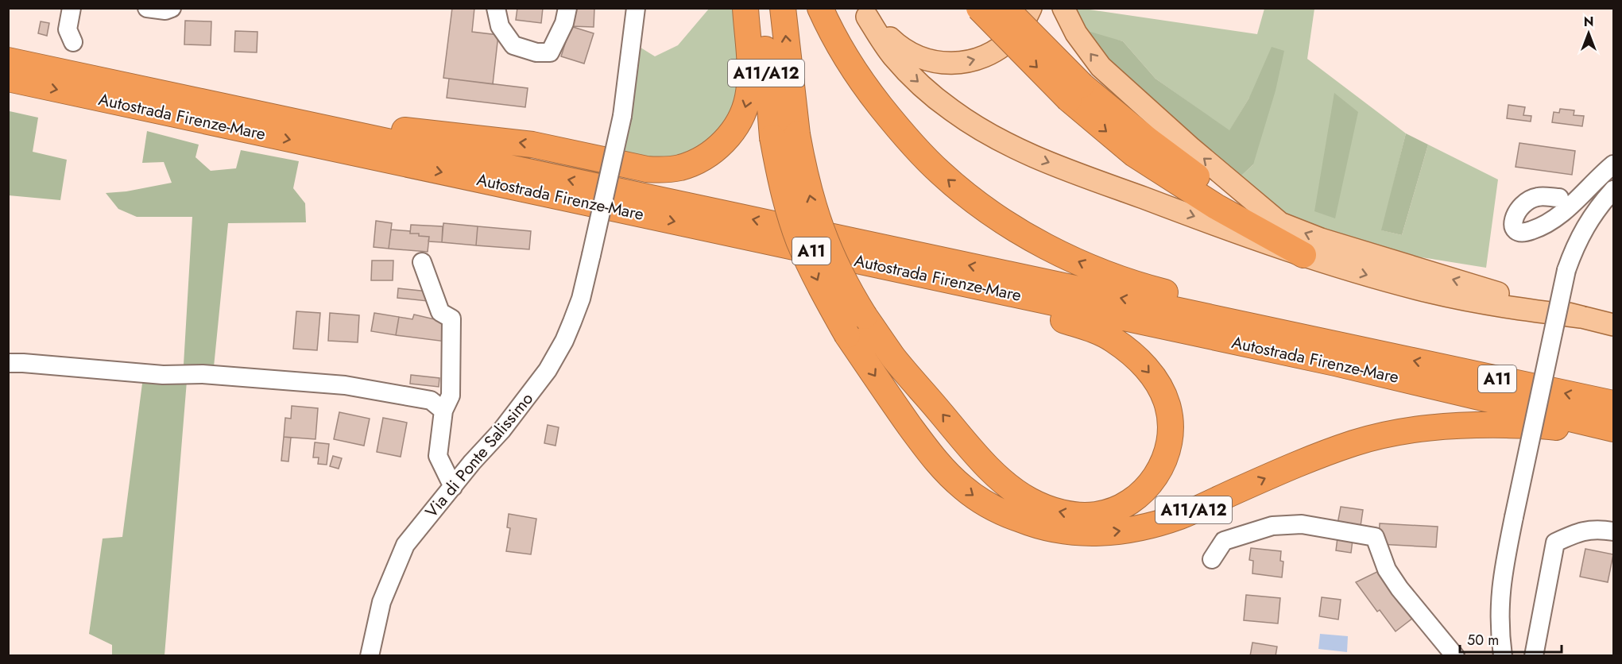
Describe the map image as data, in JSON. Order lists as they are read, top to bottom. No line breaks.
{"streets":{"highway":["A11/A12","Autostrada Firenze-Mare","A11"],"street":["Via di Ponte Salissimo"]},"scale_bar":"50 m","north":"top"}
